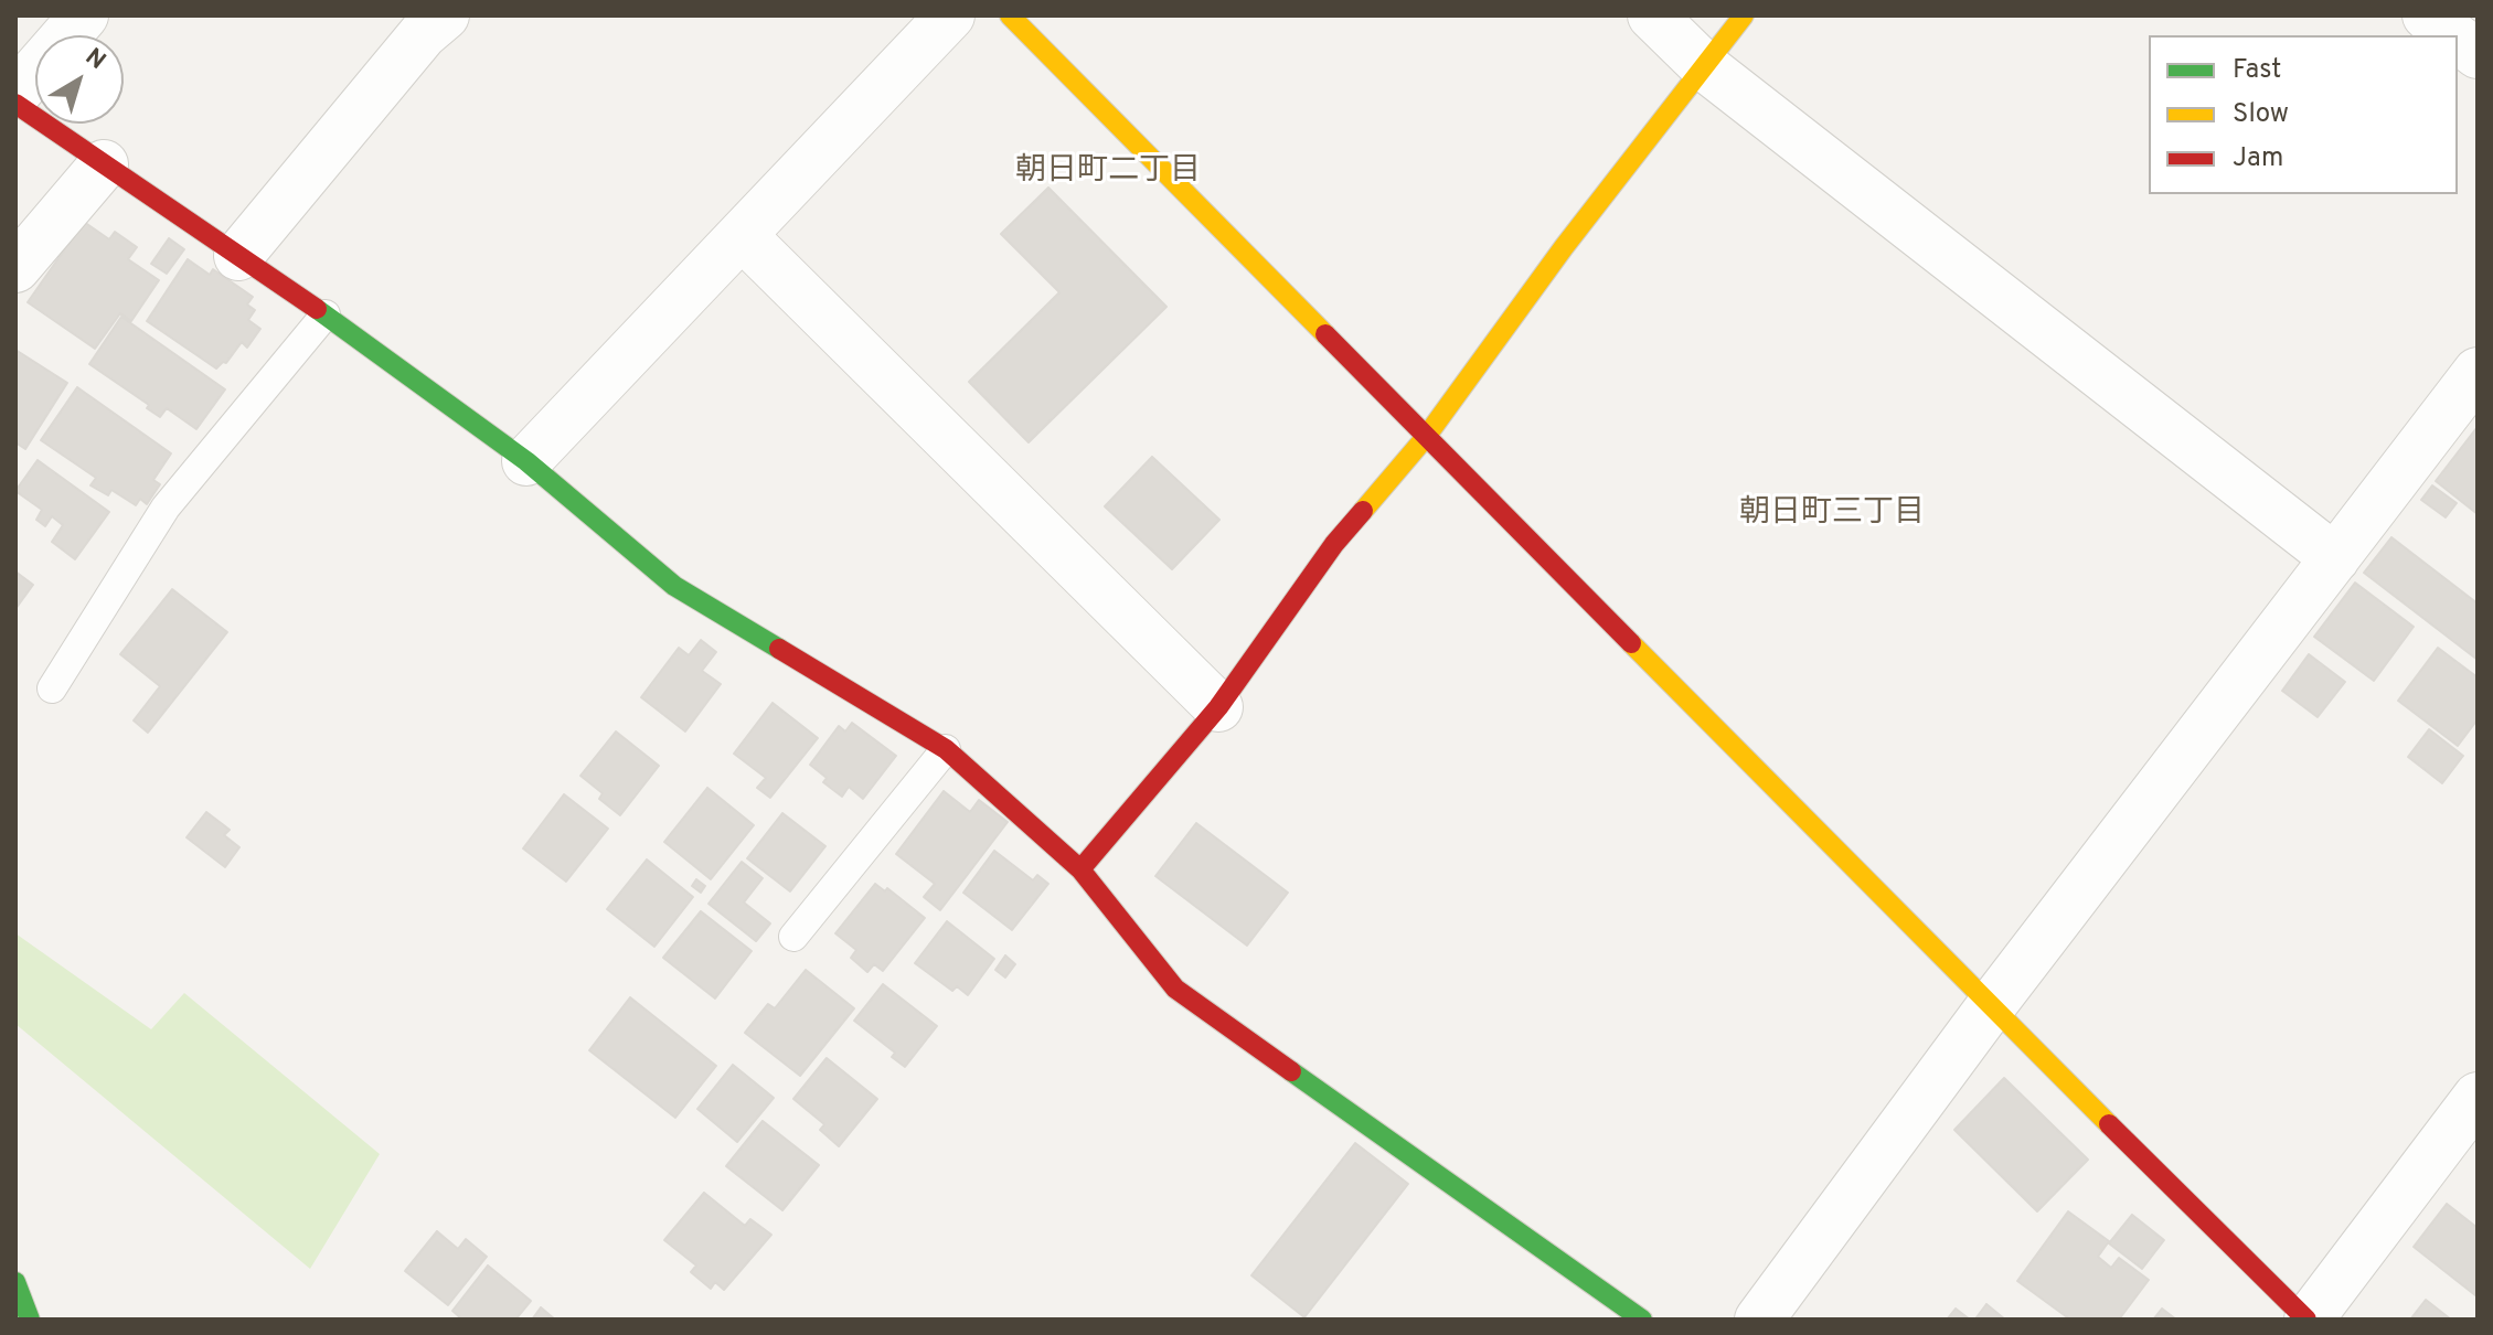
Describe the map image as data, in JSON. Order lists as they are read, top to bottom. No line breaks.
{"districts":["朝日町二丁目","朝日町三丁目"],"legend":["Fast","Slow","Jam"],"north":"top right"}
